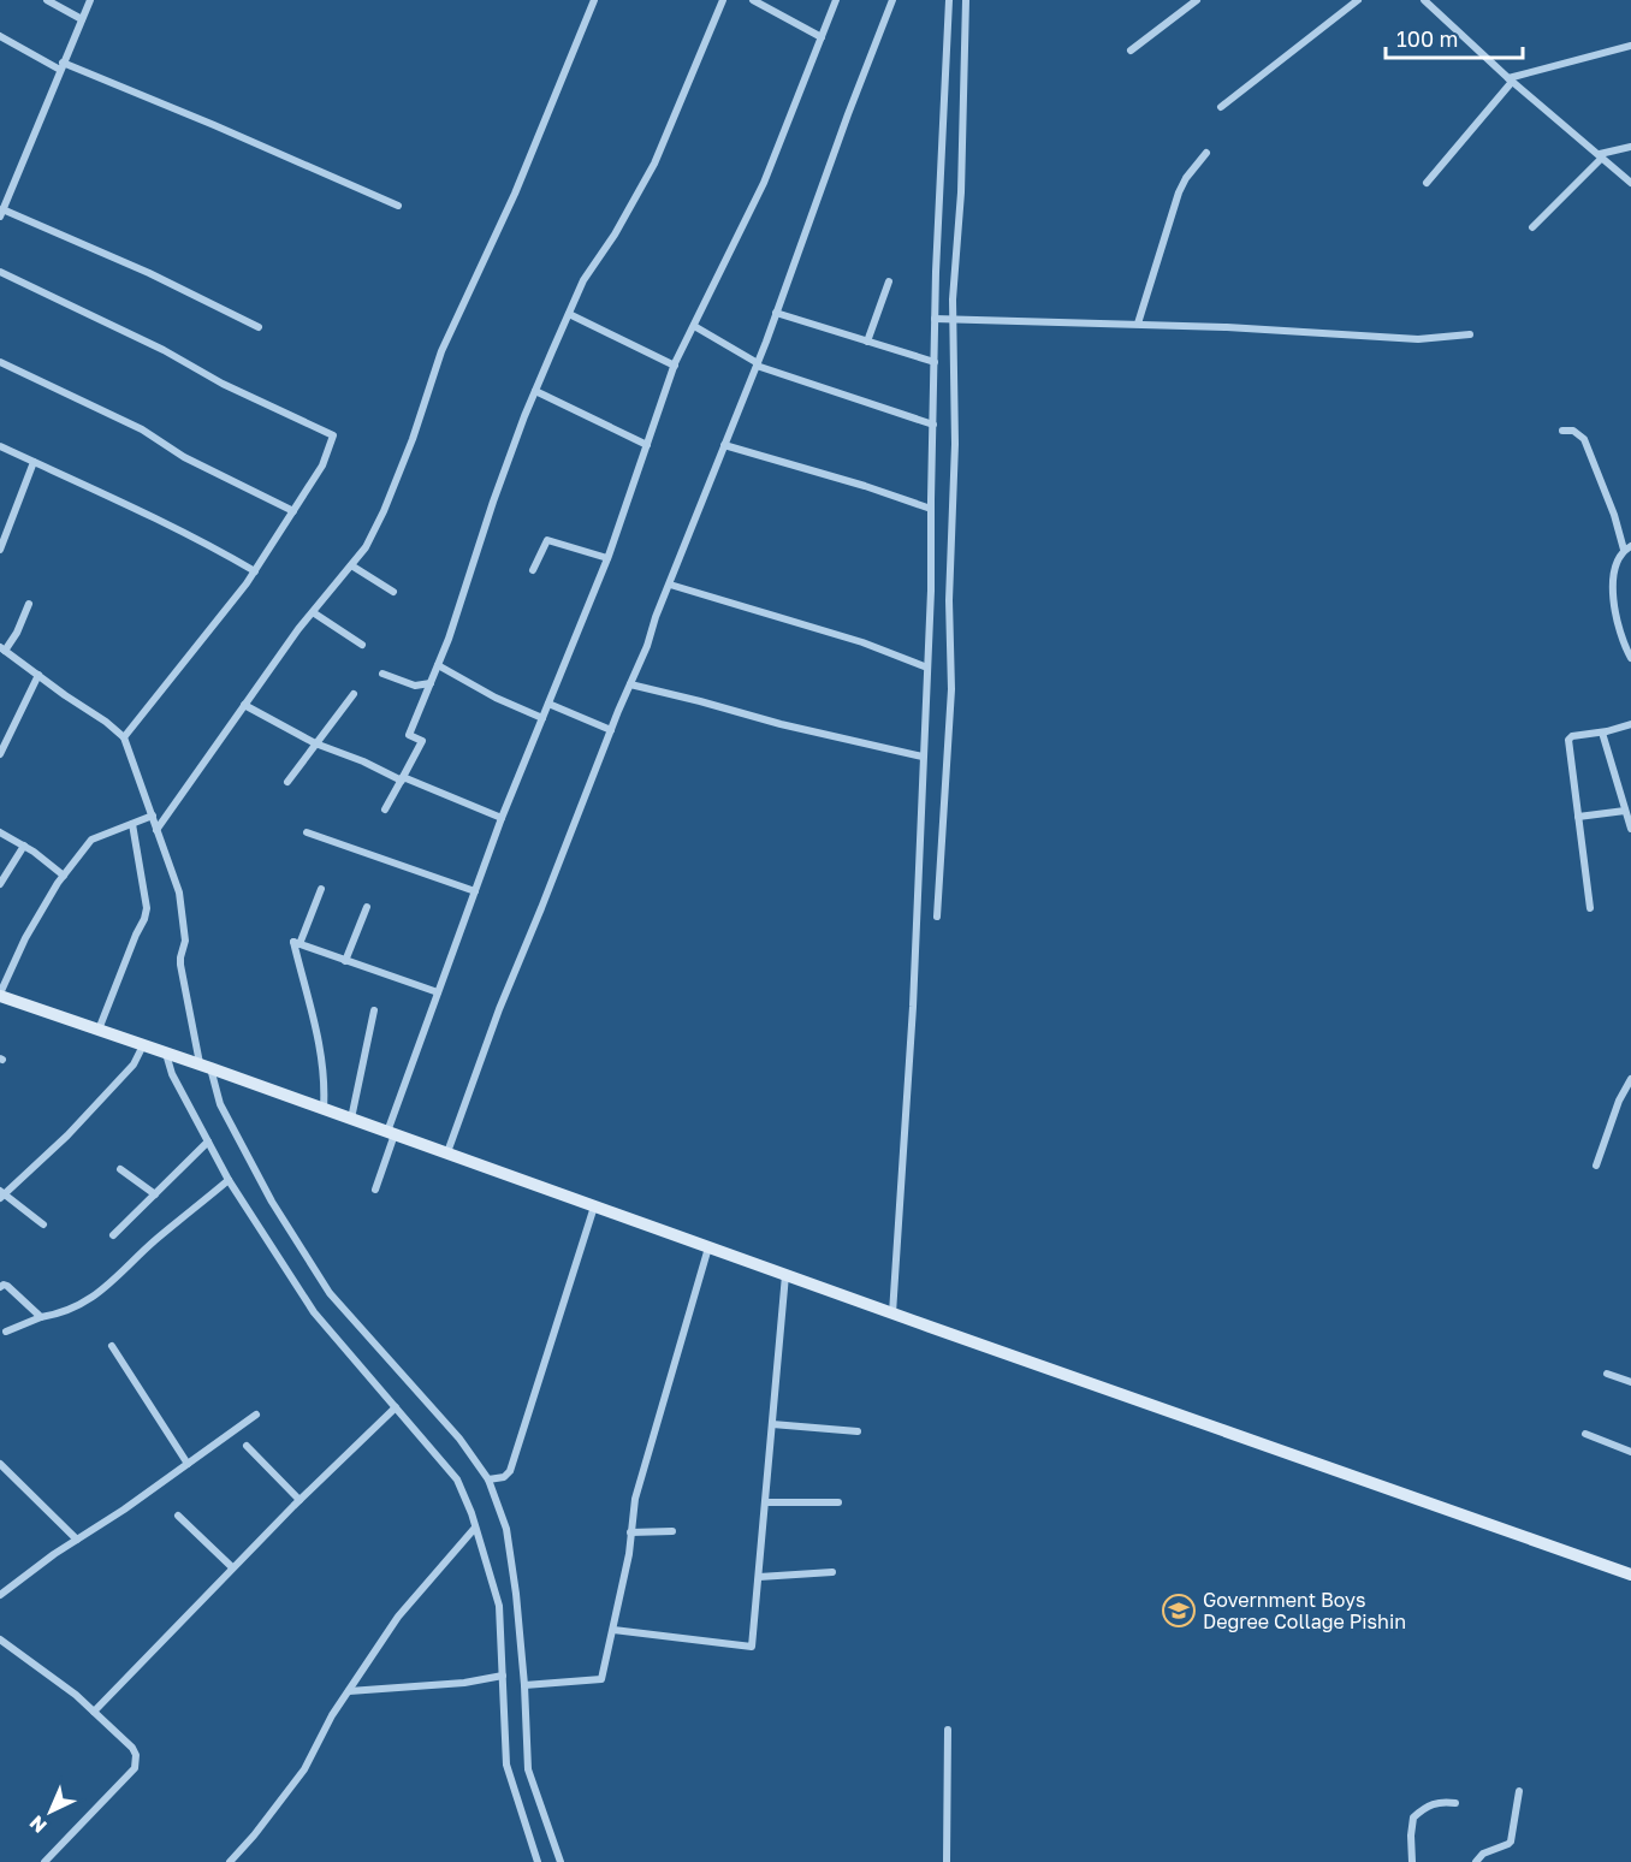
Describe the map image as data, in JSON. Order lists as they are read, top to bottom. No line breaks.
{"places":{"school or university":["Government Boys Degree Collage Pishin"]},"scale_bar":"100 m","north":"bottom left"}
